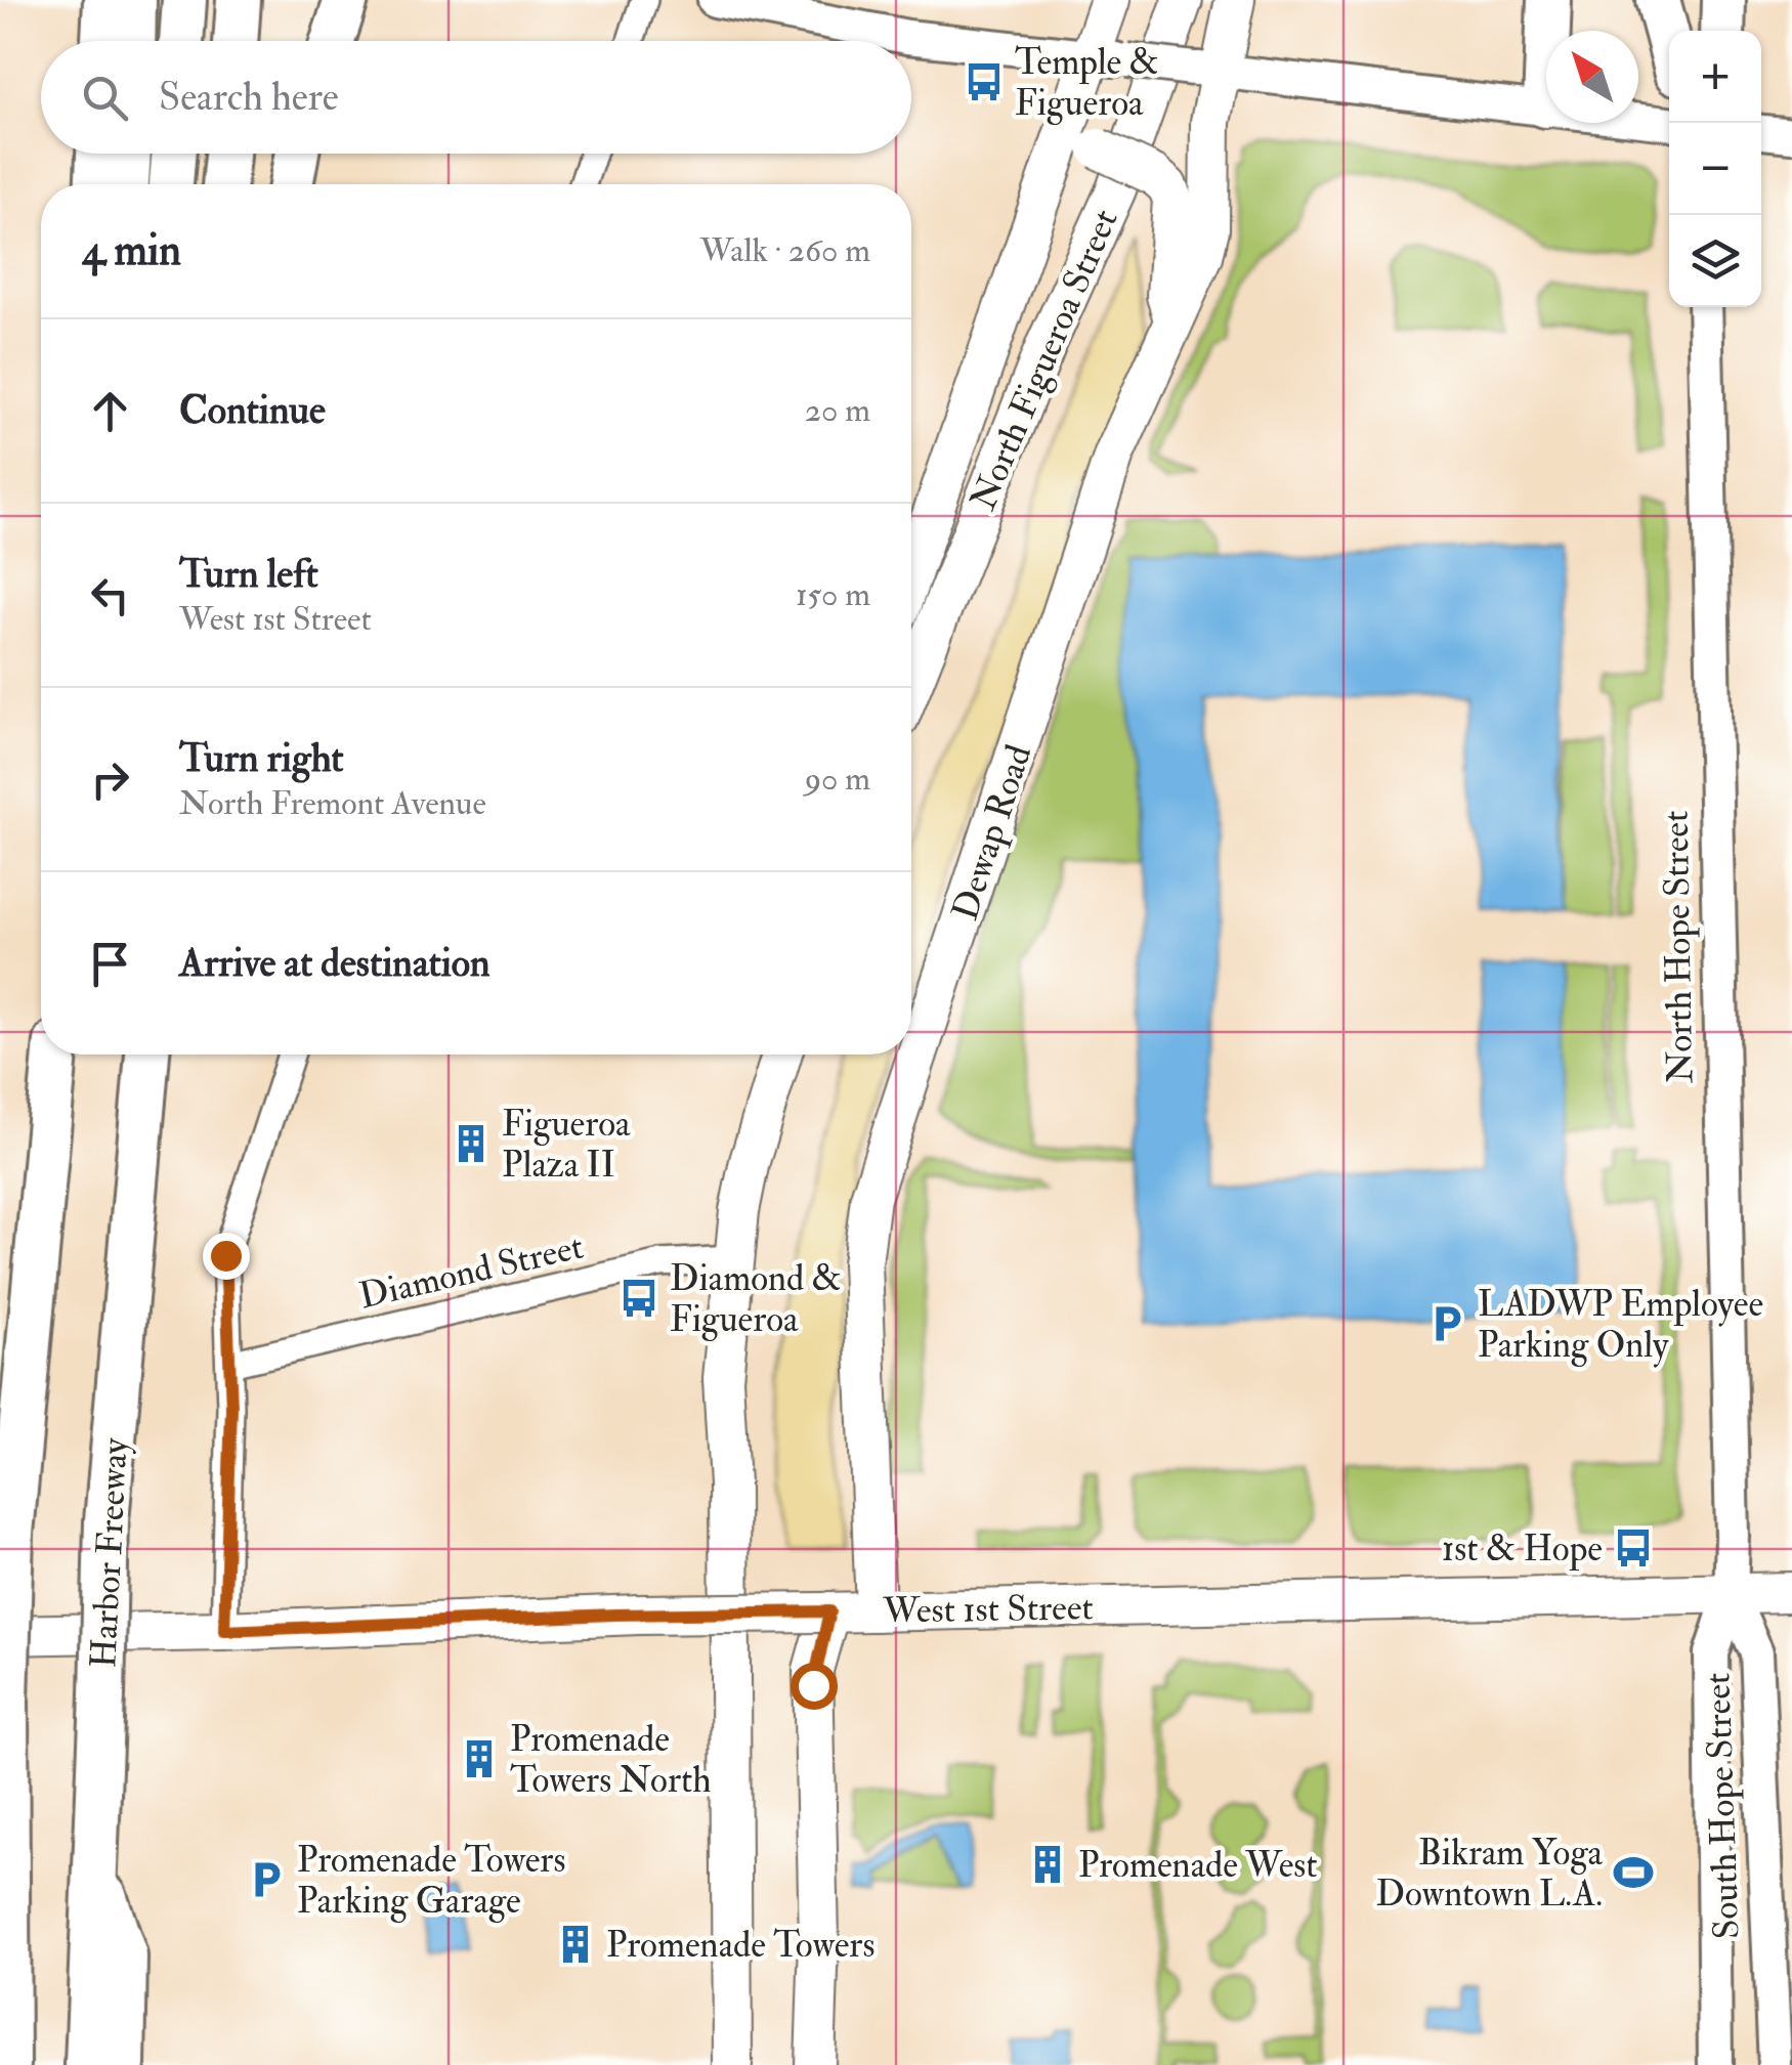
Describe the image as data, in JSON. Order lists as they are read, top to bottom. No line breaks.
{"streets":{"highway":["Harbor Freeway"],"main road":["North Figueroa Street","Dewap Road","North Hope Street","West 1st Street","South Hope Street"],"street":["Diamond Street"]},"crossings":[["Dewap Road","West 1st Street"],["North Hope Street","West 1st Street"],["North Hope Street","South Hope Street"],["West 1st Street","South Hope Street"]],"places":{"bus stop":["Temple & Figueroa","Diamond & Figueroa","1st & Hope"],"building":["Figueroa Plaza II","Promenade Towers North","Promenade West","Promenade Towers"],"parking":["LADWP Employee Parking Only","Promenade Towers Parking Garage"],"sports":["Bikram Yoga Downtown L.A."]},"north":"top left","page":{"map_buttons":["+","−"],"search":"Search here","heading":["4 min","Walk · 260 m"],"list":[["Continue","20 m"],["Turn left","West 1st Street","150 m"],["Turn right","North Fremont Avenue","90 m"],"Arrive at destination"]}}
